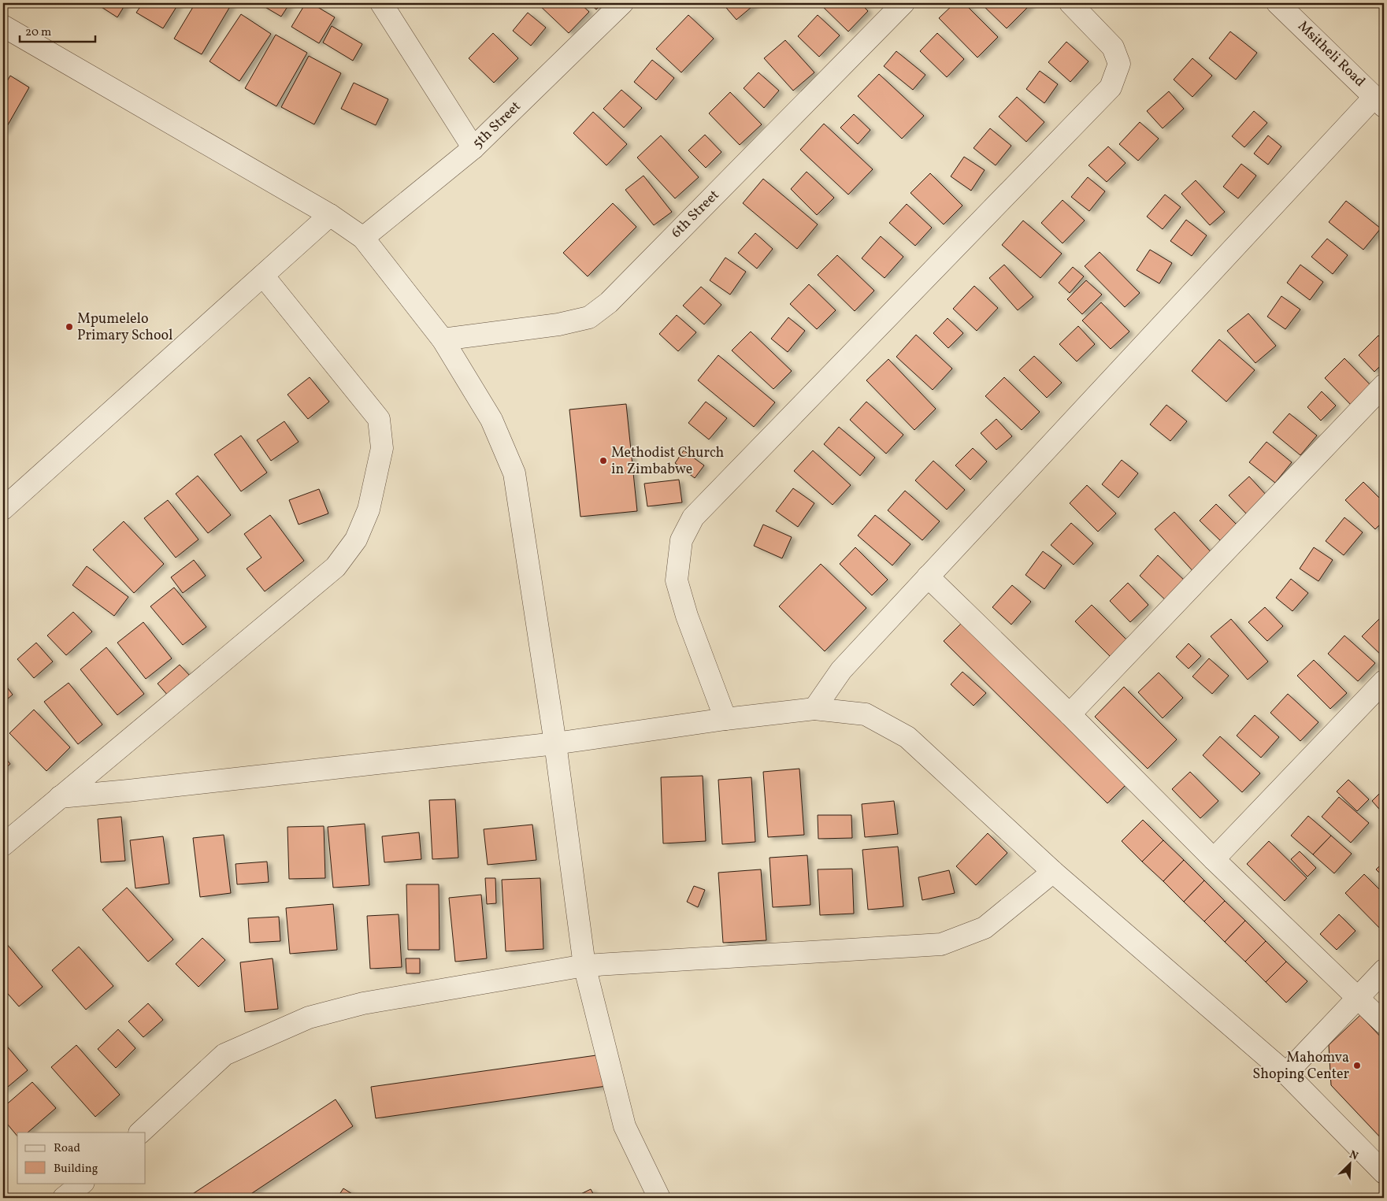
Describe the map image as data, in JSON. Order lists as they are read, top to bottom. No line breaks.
{"streets":{"street":["Msitheli Road","5th Street","6th Street"]},"places":["Mpumelelo Primary School","Methodist Church in Zimbabwe","Mahomva Shoping Center"],"legend":["Road","Building"],"scale_bar":"20 m","north":"top right"}
